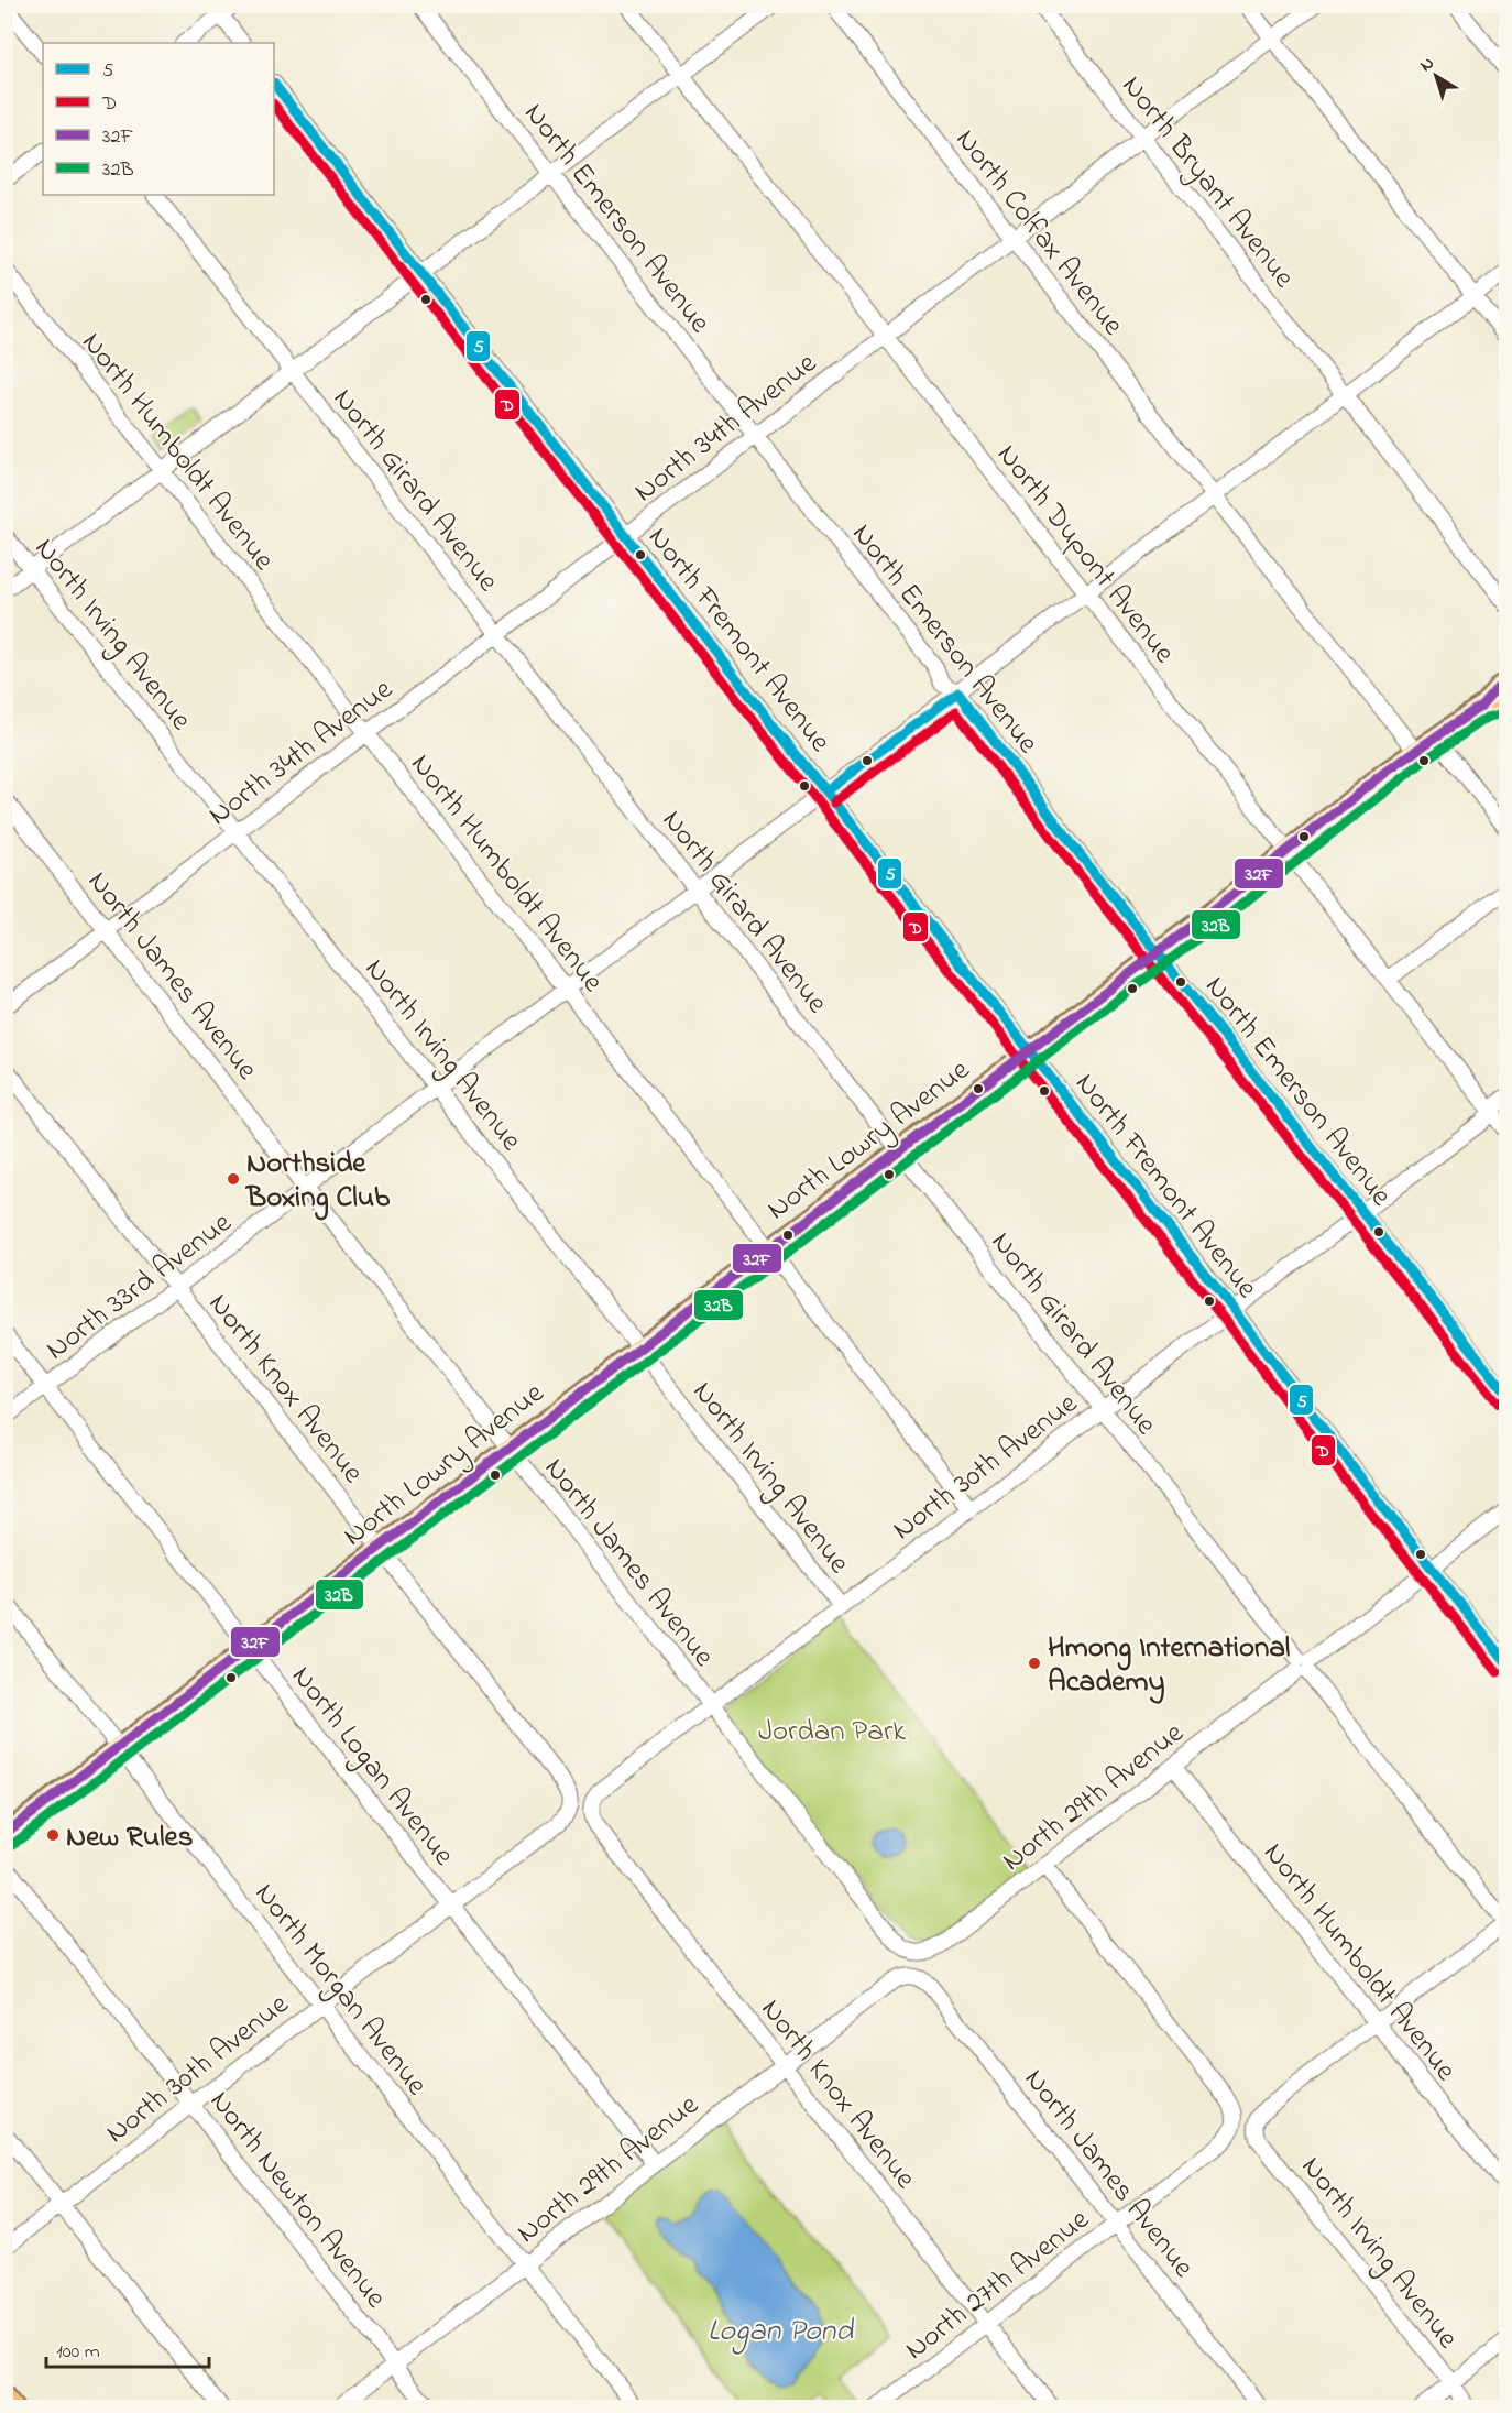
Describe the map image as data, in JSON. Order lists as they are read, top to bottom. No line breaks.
{"streets":{"main road":["North Lowry Avenue"],"street":["North Bryant Avenue","North Emerson Avenue","North Colfax Avenue","North 34th Avenue","North Humboldt Avenue","North Girard Avenue","North Dupont Avenue","North Irving Avenue","North Fremont Avenue","North James Avenue","North 33rd Avenue","North Knox Avenue","North 30th Avenue","North Logan Avenue","North 29th Avenue","North Morgan Avenue","North Newton Avenue","North 27th Avenue"]},"crossings":[["North Bryant Avenue","North 34th Avenue"],["North Bryant Avenue","North 33rd Avenue"],["North Emerson Avenue","North 34th Avenue"],["North Emerson Avenue","North Lowry Avenue"],["North Emerson Avenue","North 33rd Avenue"],["North Emerson Avenue","North 30th Avenue"],["North Colfax Avenue","North 34th Avenue"],["North Colfax Avenue","North Lowry Avenue"],["North Colfax Avenue","North 33rd Avenue"],["North 34th Avenue","North Humboldt Avenue"],["North 34th Avenue","North Girard Avenue"],["North 34th Avenue","North Dupont Avenue"],["North 34th Avenue","North Irving Avenue"],["North 34th Avenue","North Fremont Avenue"],["North 34th Avenue","North James Avenue"],["North Humboldt Avenue","North Irving Avenue"],["North Humboldt Avenue","North Lowry Avenue"],["North Humboldt Avenue","North 33rd Avenue"],["North Humboldt Avenue","North 30th Avenue"],["North Humboldt Avenue","North 29th Avenue"],["North Girard Avenue","North Lowry Avenue"],["North Girard Avenue","North 33rd Avenue"],["North Girard Avenue","North 30th Avenue"],["North Girard Avenue","North 29th Avenue"],["North Dupont Avenue","North Lowry Avenue"],["North Dupont Avenue","North 33rd Avenue"],["North Dupont Avenue","North 30th Avenue"],["North Irving Avenue","North Lowry Avenue"],["North Irving Avenue","North 33rd Avenue"],["North Irving Avenue","North 30th Avenue"],["North Fremont Avenue","North Lowry Avenue"],["North Fremont Avenue","North 33rd Avenue"],["North Fremont Avenue","North 30th Avenue"],["North Fremont Avenue","North 29th Avenue"],["North James Avenue","North Lowry Avenue"],["North James Avenue","North 33rd Avenue"],["North James Avenue","North 30th Avenue"],["North James Avenue","North 29th Avenue"],["North James Avenue","North 27th Avenue"],["North Lowry Avenue","North Knox Avenue"],["North Lowry Avenue","North Logan Avenue"],["North Lowry Avenue","North Morgan Avenue"],["North 33rd Avenue","North Knox Avenue"],["North 33rd Avenue","North Logan Avenue"],["North Knox Avenue","North 30th Avenue"],["North Knox Avenue","North 29th Avenue"],["North Knox Avenue","North 27th Avenue"],["North 30th Avenue","North Logan Avenue"],["North 30th Avenue","North Morgan Avenue"],["North 30th Avenue","North Newton Avenue"],["North Logan Avenue","North 29th Avenue"],["North 29th Avenue","North Morgan Avenue"],["North 29th Avenue","North Newton Avenue"],["North 29th Avenue","North 27th Avenue"]],"water":["Logan Pond"],"parks":["Jordan Park"],"places":["Northside Boxing Club","Hmong International Academy","New Rules"],"lines":["transit line 5","transit line D","transit line 32F","transit line 32B"],"legend":["5","D","32F","32B"],"scale_bar":"100 m","north":"top left"}
